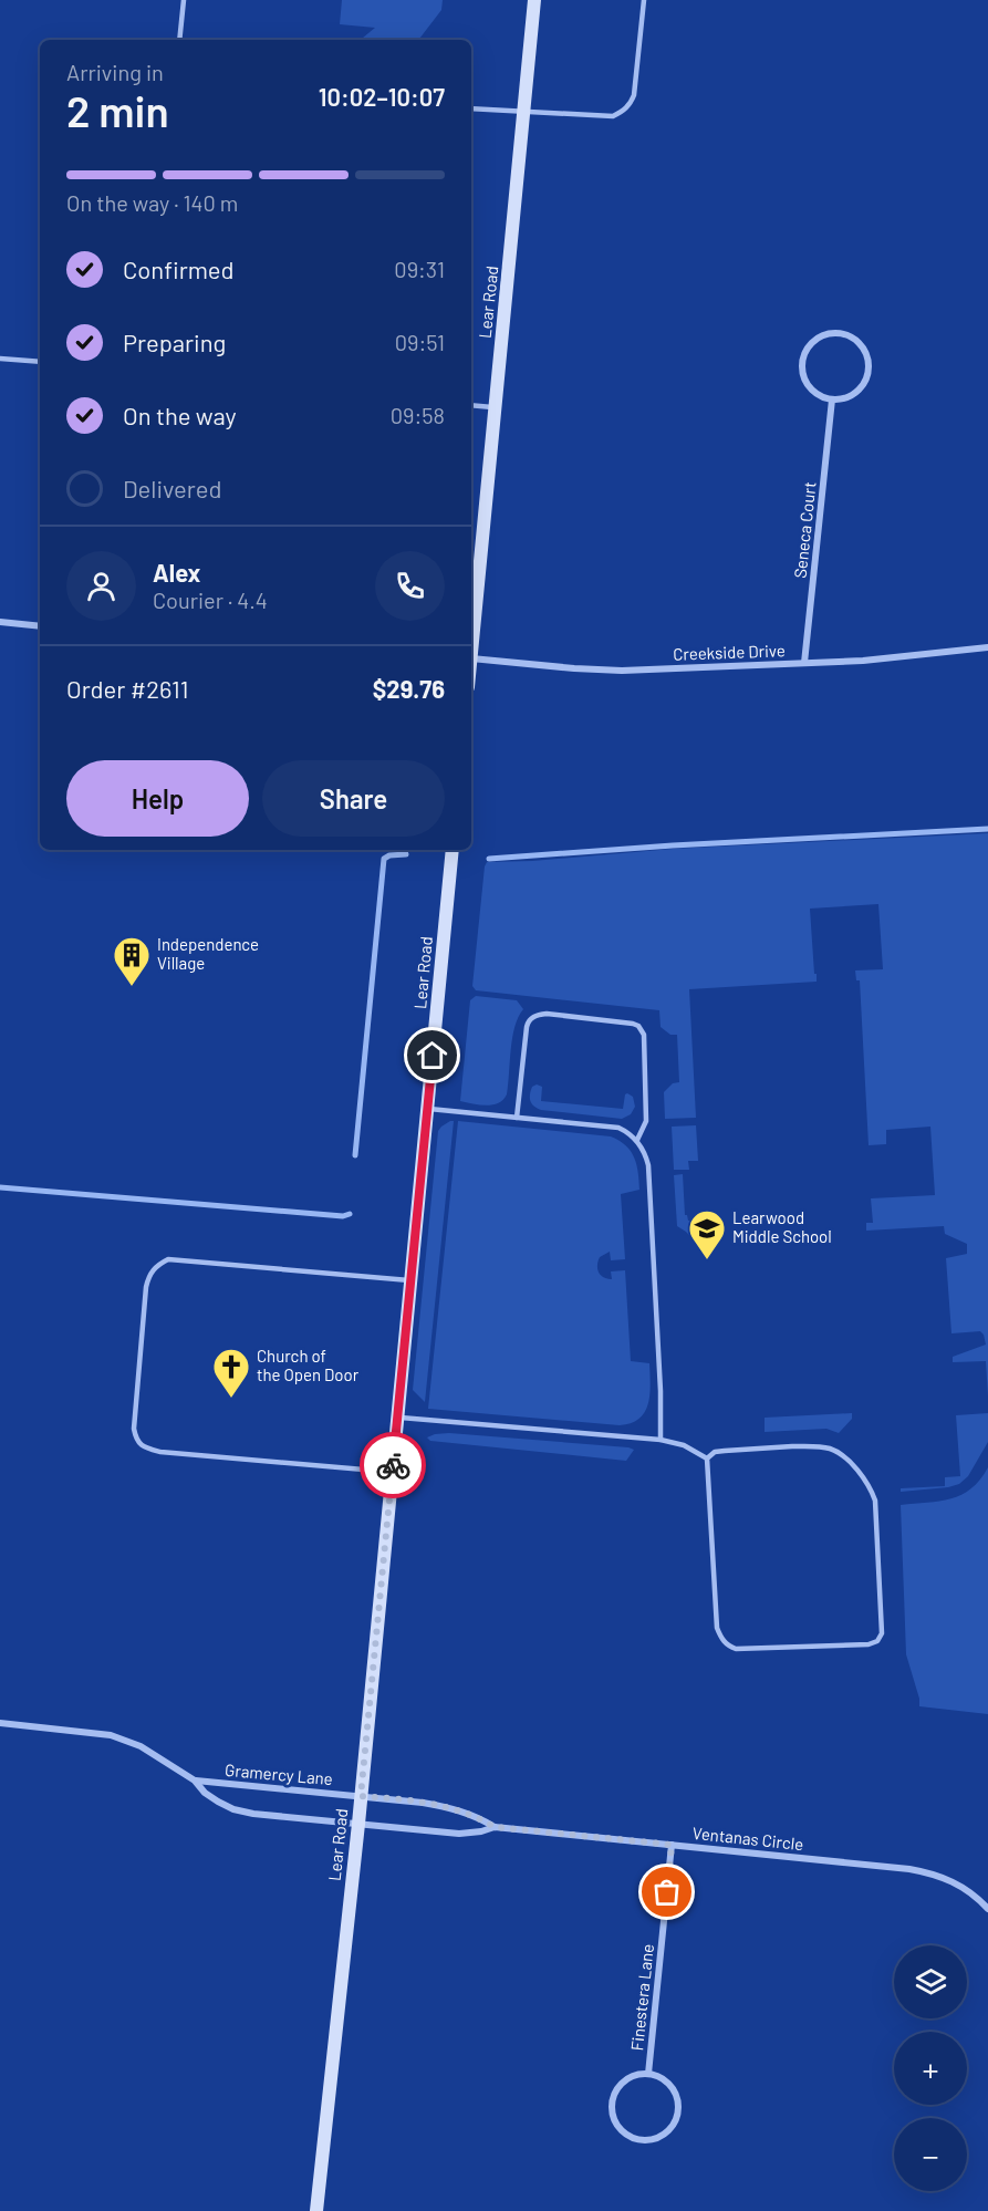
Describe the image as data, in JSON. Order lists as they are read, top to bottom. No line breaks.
{"streets":{"street":["Lear Road","Seneca Court","Creekside Drive","Gramercy Lane","Ventanas Circle","Finestera Lane"]},"crossings":[["Lear Road","Gramercy Lane"],["Lear Road","Ventanas Circle"],["Seneca Court","Creekside Drive"],["Gramercy Lane","Ventanas Circle"],["Ventanas Circle","Finestera Lane"]],"places":{"building":["Independence Village"],"school or university":["Learwood Middle School"],"church":["Church of the Open Door"]},"page":{"heading":["2 min","Arriving in","10:02–10:07"],"panel":["Alex","Courier · 4.4","Order #2611","$29.76"],"bar":"On the way · 140 m","list":[["Confirmed","09:31"],["Preparing","09:51"],["On the way","09:58"],"Delivered"],"buttons":["Help","Share"],"map_buttons":["+","−"]}}
